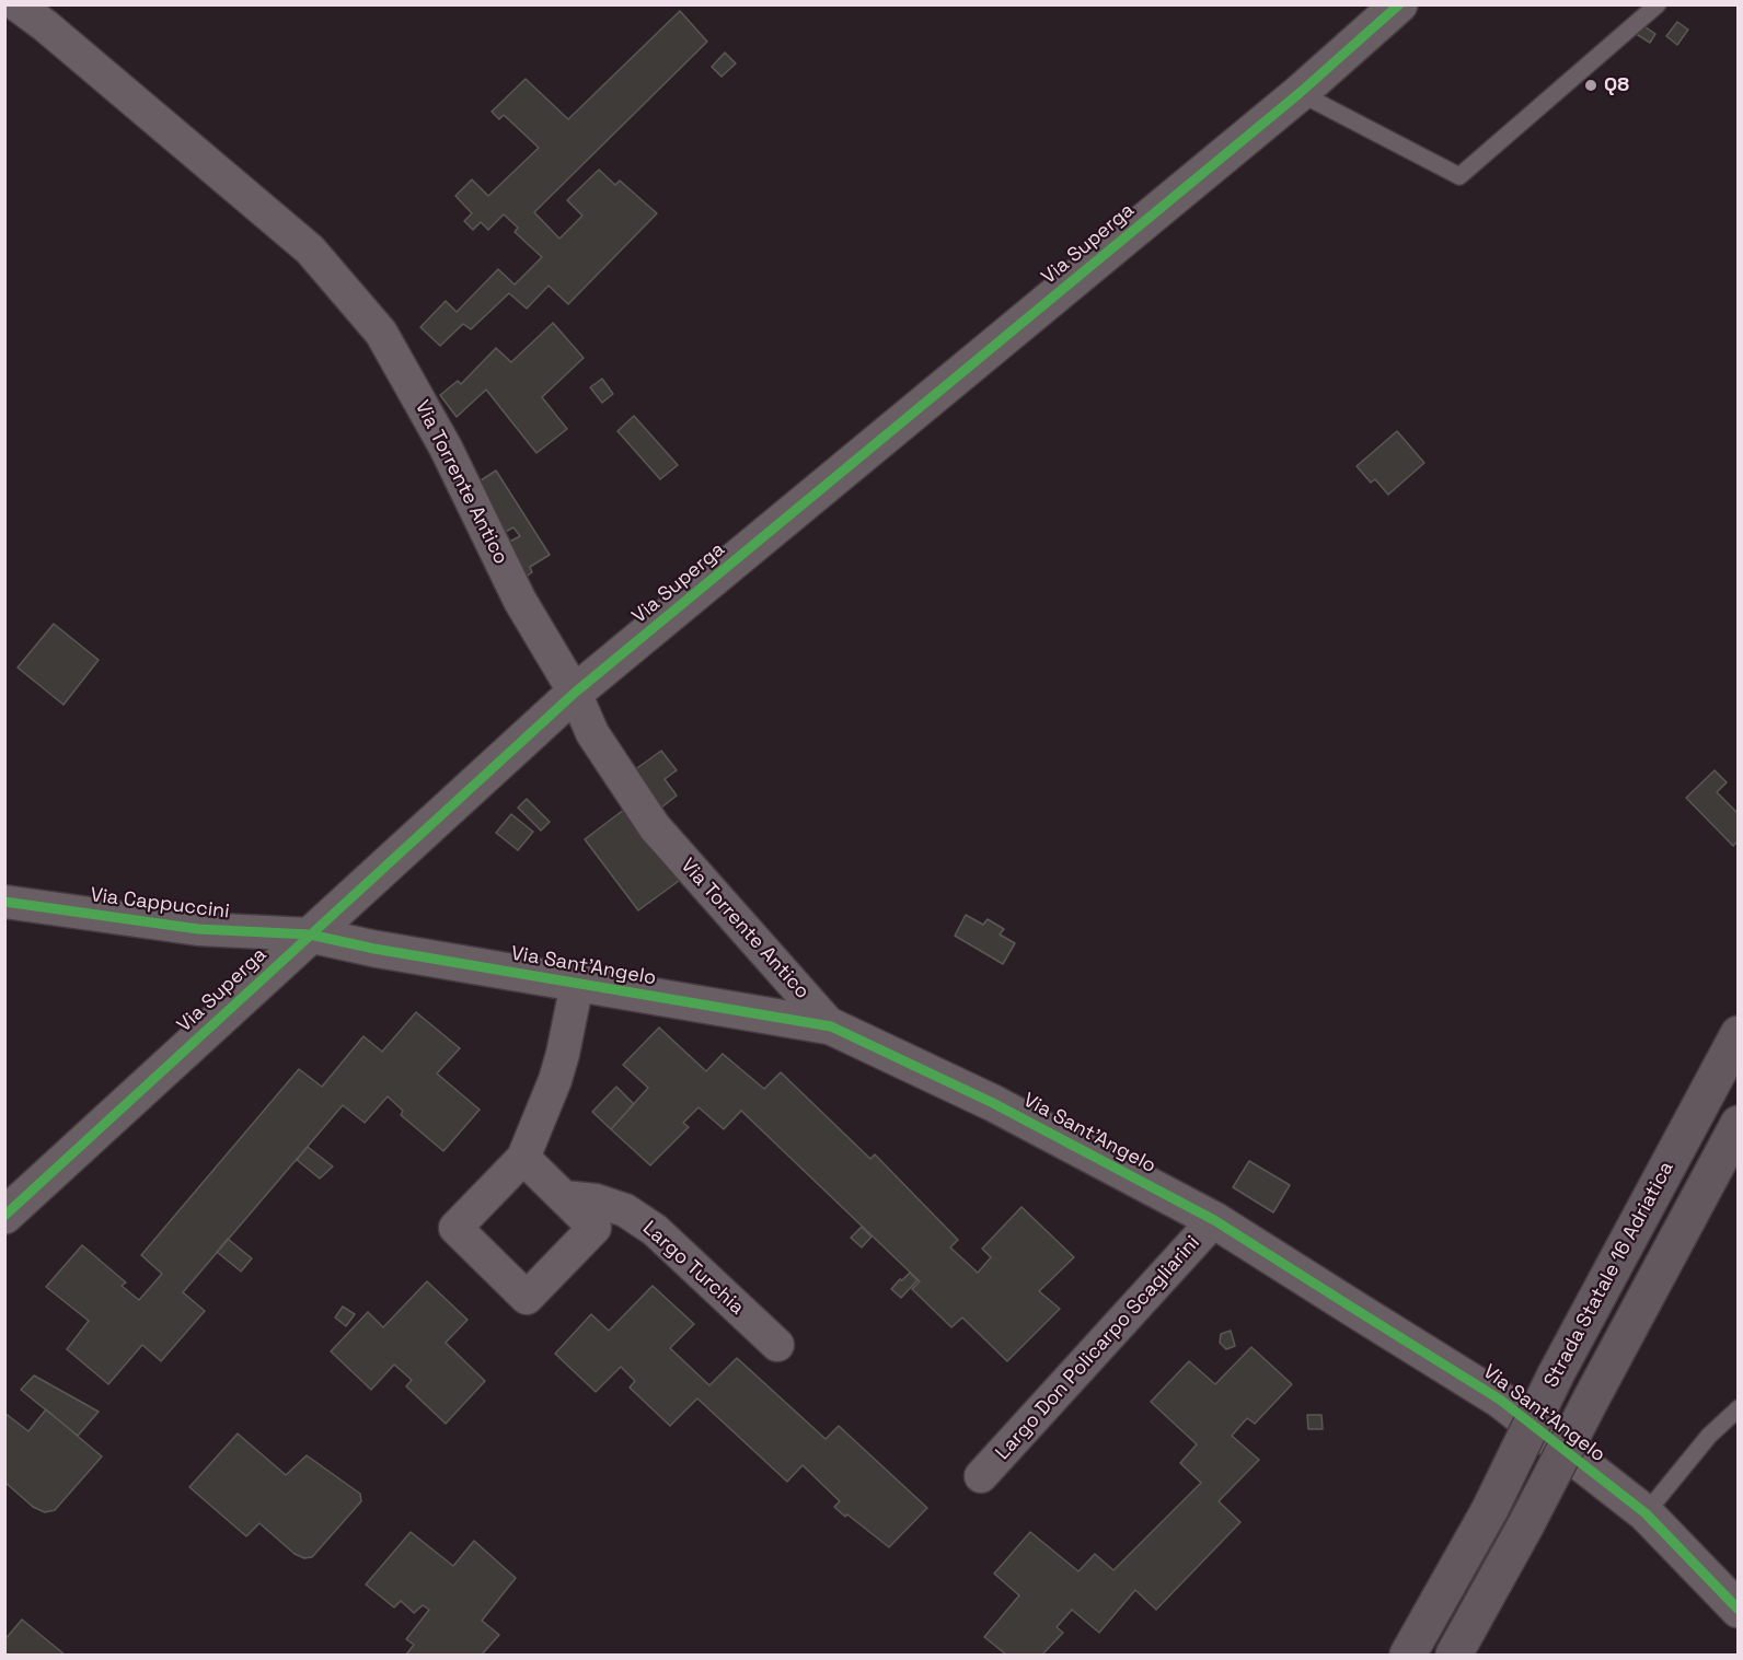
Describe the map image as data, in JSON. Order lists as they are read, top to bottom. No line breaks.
{"streets":{"highway":["Strada Statale 16 Adriatica"],"street":["Via Superga","Via Torrente Antico","Via Cappuccini","Via Sant'Angelo","Largo Turchia","Largo Don Policarpo Scagliarini"]},"crossings":[["Via Superga","Via Torrente Antico"],["Via Superga","Via Cappuccini"],["Via Superga","Via Sant'Angelo"],["Via Torrente Antico","Via Sant'Angelo"],["Via Cappuccini","Via Sant'Angelo"],["Via Sant'Angelo","Largo Don Policarpo Scagliarini"]],"places":["Q8"]}
